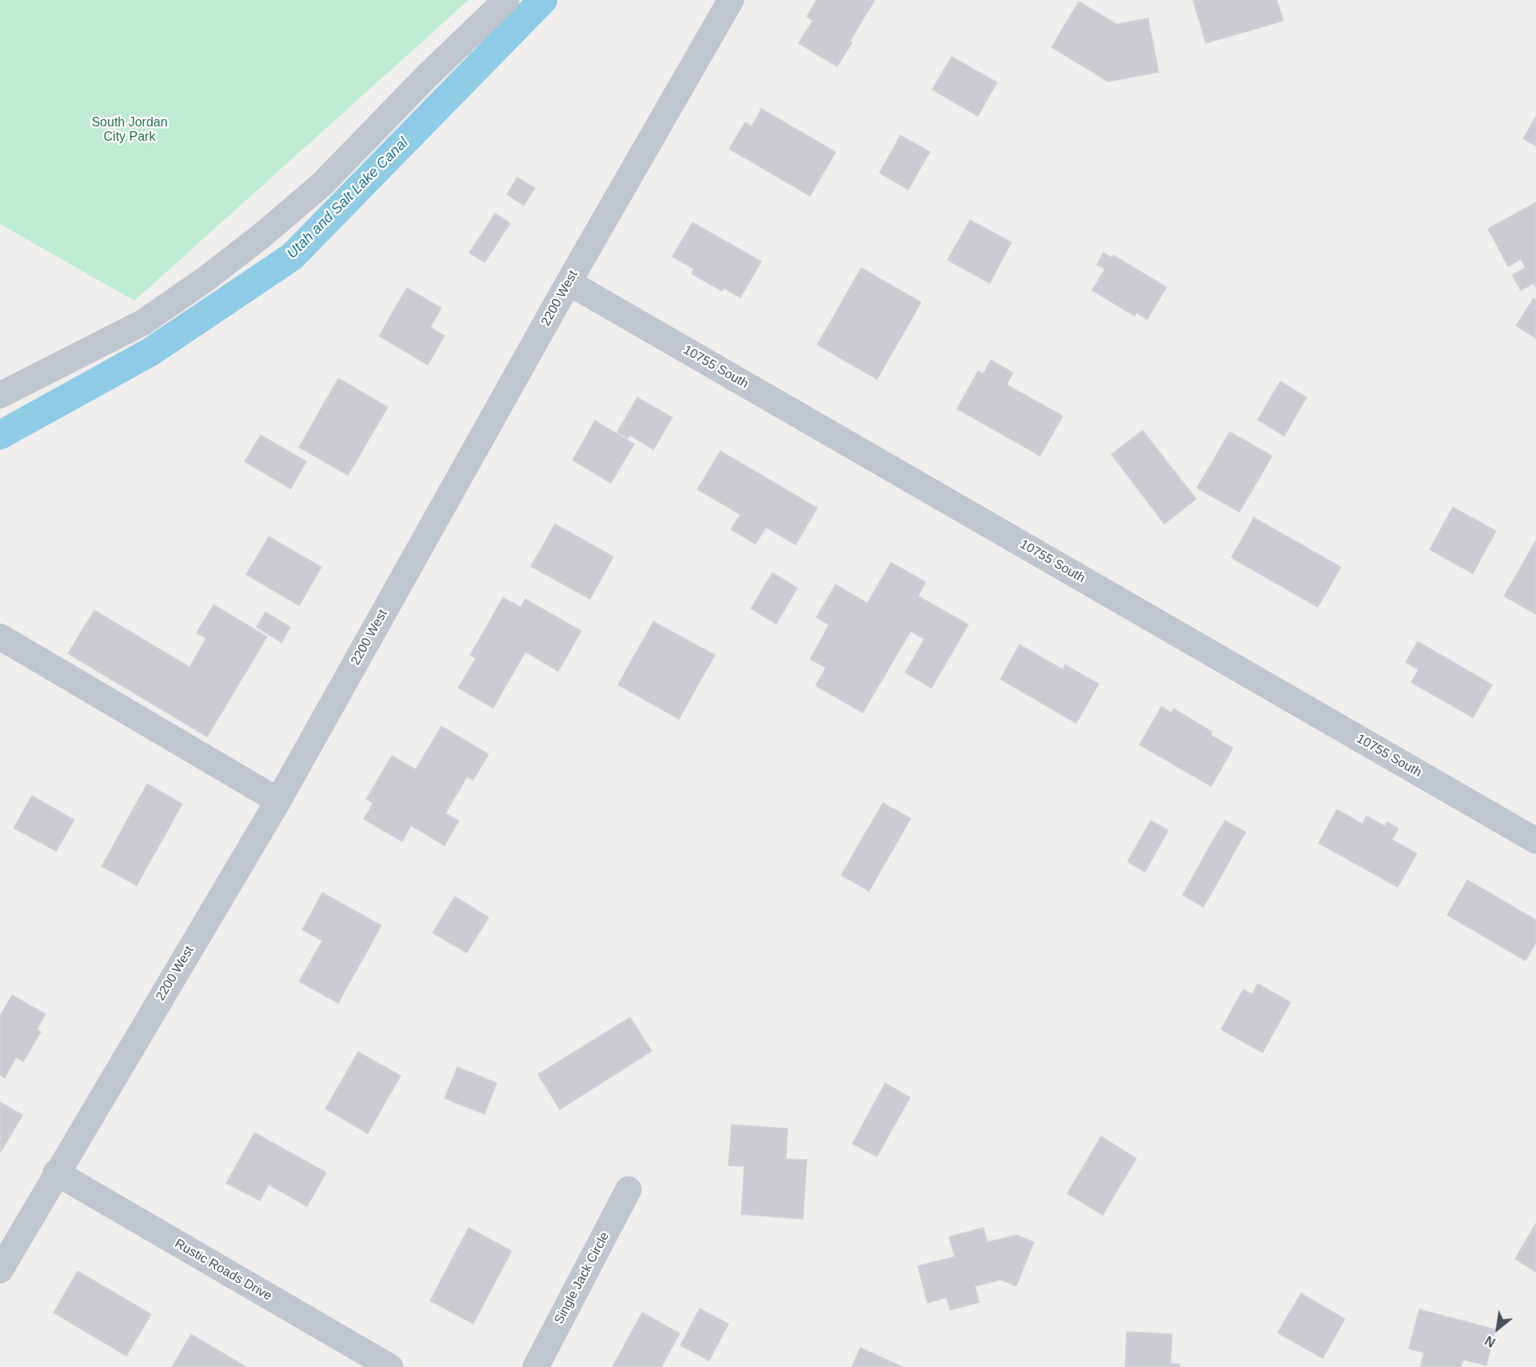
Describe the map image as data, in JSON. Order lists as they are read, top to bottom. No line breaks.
{"streets":{"street":["2200 West","10755 South","Rustic Roads Drive","Single Jack Circle"]},"crossings":[["2200 West","10755 South"],["2200 West","Rustic Roads Drive"]],"water":["Utah and Salt Lake Canal"],"parks":["South Jordan City Park"],"north":"bottom left"}
